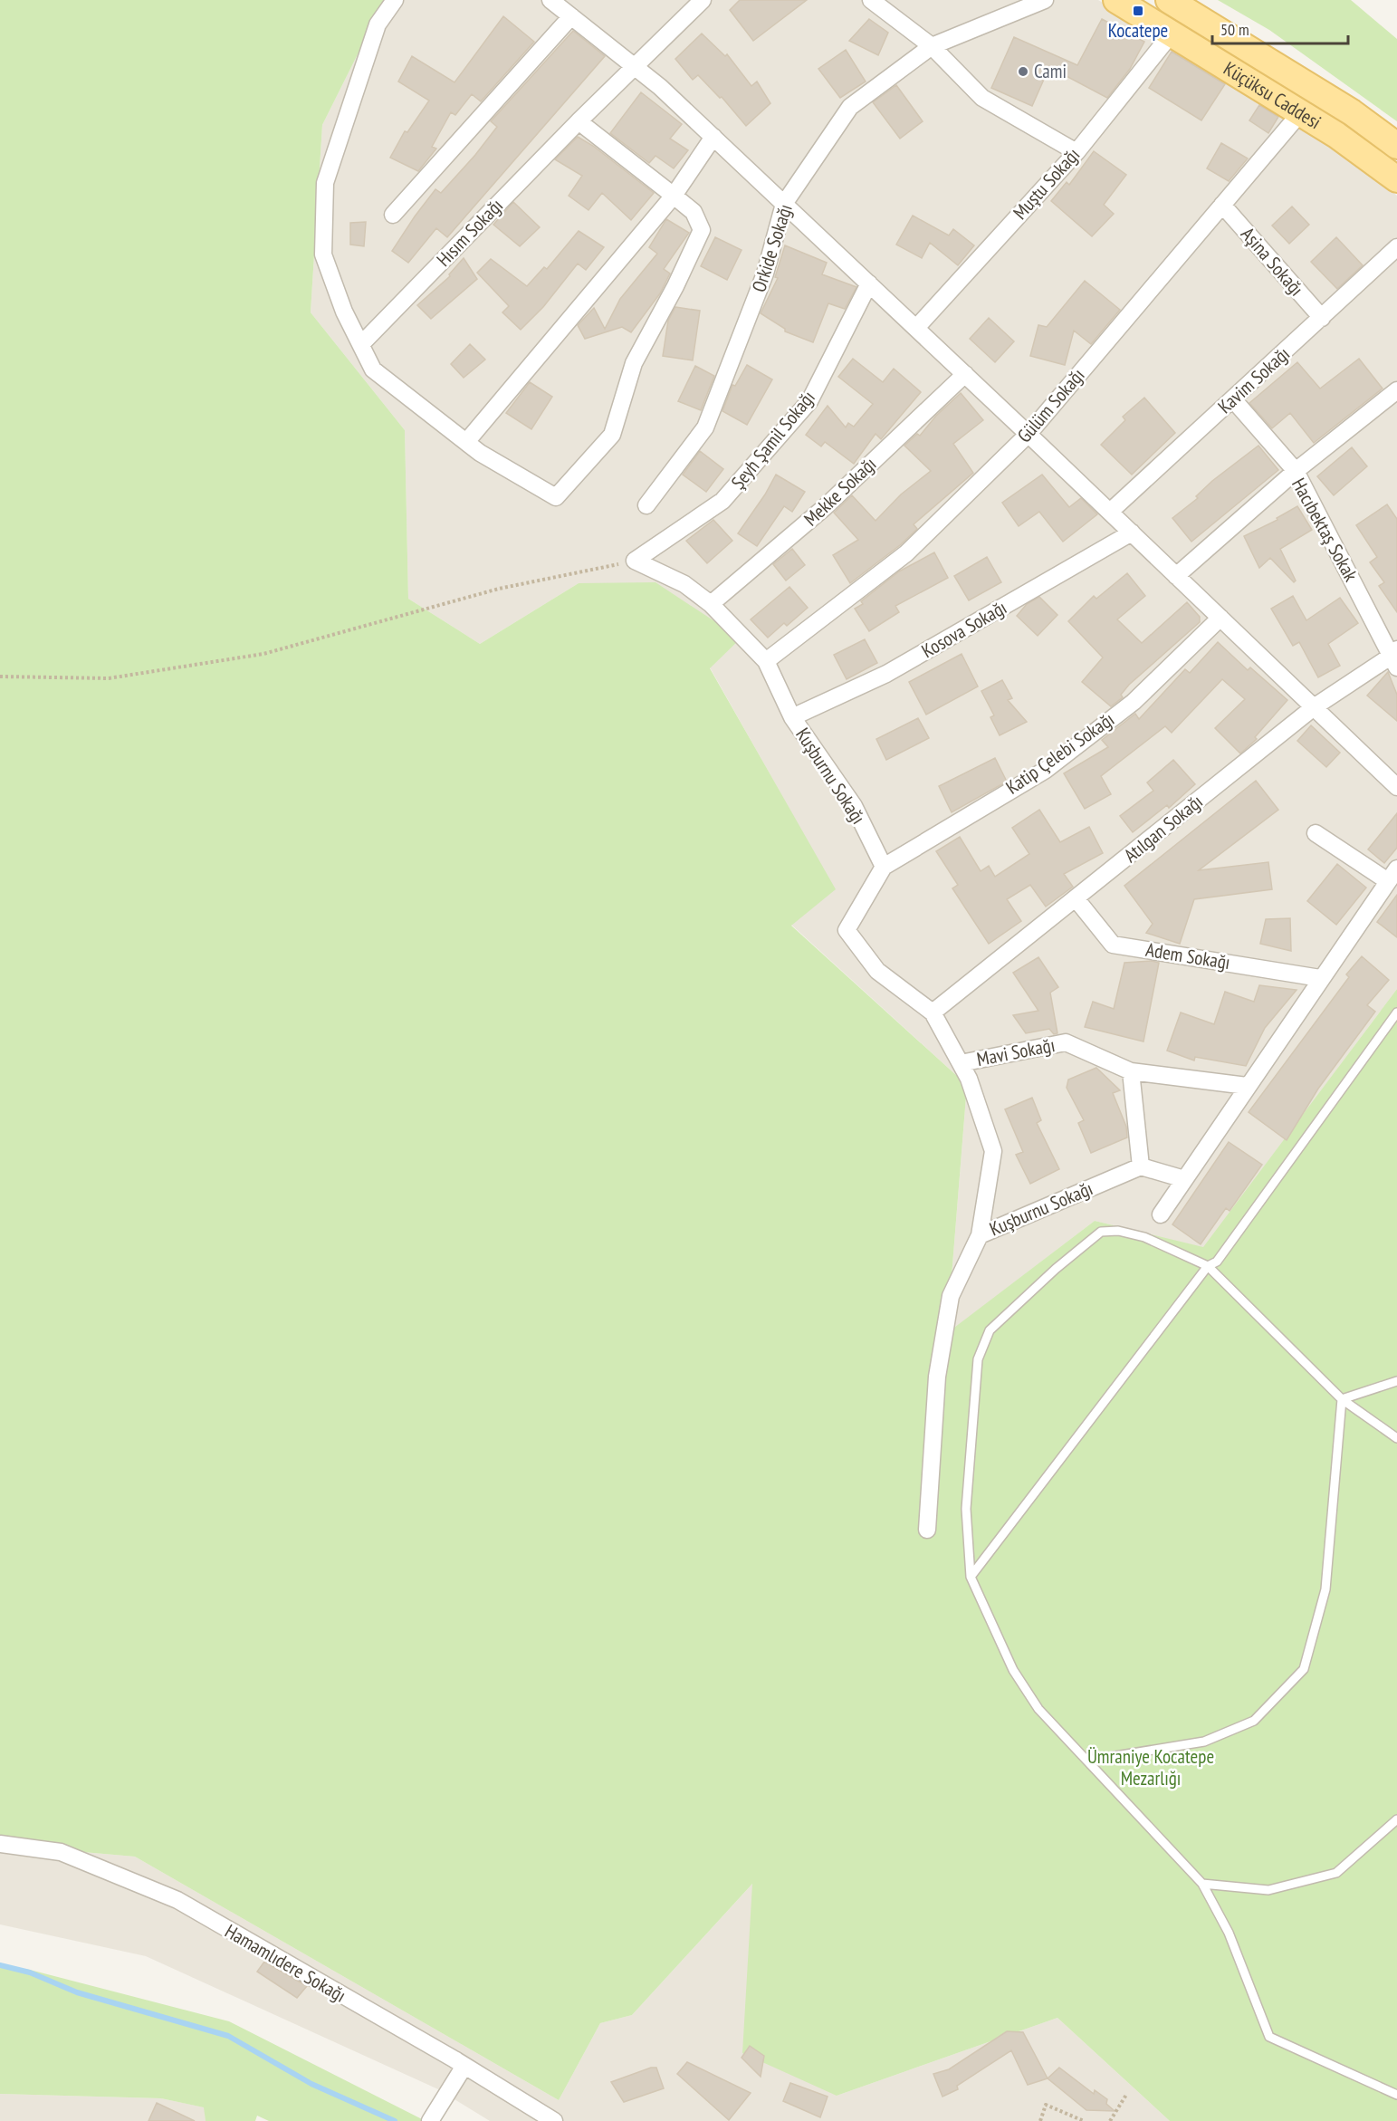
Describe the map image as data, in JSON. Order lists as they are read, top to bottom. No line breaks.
{"streets":{"main road":["Küçüksu Caddesi"],"street":["Muştu Sokağı","Hısım Sokağı","Orkide Sokağı","Aşina Sokağı","Kavim Sokağı","Gülüm Sokağı","Şeyh Şamil Sokağı","Mekke Sokağı","Hacıbektaş Sokak","Kosova Sokağı","Katip Çelebi Sokağı","Kuşburnu Sokağı","Atılgan Sokağı","Adem Sokağı","Mavi Sokağı","Hamamlıdere Sokağı"]},"crossings":[["Küçüksu Caddesi","Muştu Sokağı"],["Küçüksu Caddesi","Gülüm Sokağı"],["Aşina Sokağı","Kavim Sokağı"],["Aşina Sokağı","Gülüm Sokağı"],["Gülüm Sokağı","Kuşburnu Sokağı"],["Şeyh Şamil Sokağı","Kuşburnu Sokağı"],["Mekke Sokağı","Kuşburnu Sokağı"],["Hacıbektaş Sokak","Atılgan Sokağı"],["Kosova Sokağı","Kuşburnu Sokağı"],["Katip Çelebi Sokağı","Kuşburnu Sokağı"],["Kuşburnu Sokağı","Atılgan Sokağı"],["Kuşburnu Sokağı","Mavi Sokağı"],["Atılgan Sokağı","Adem Sokağı"]],"parks":["Ümraniye Kocatepe Mezarlığı"],"places":{"transit":["Kocatepe"],"other":["Cami"]},"scale_bar":"50 m"}
